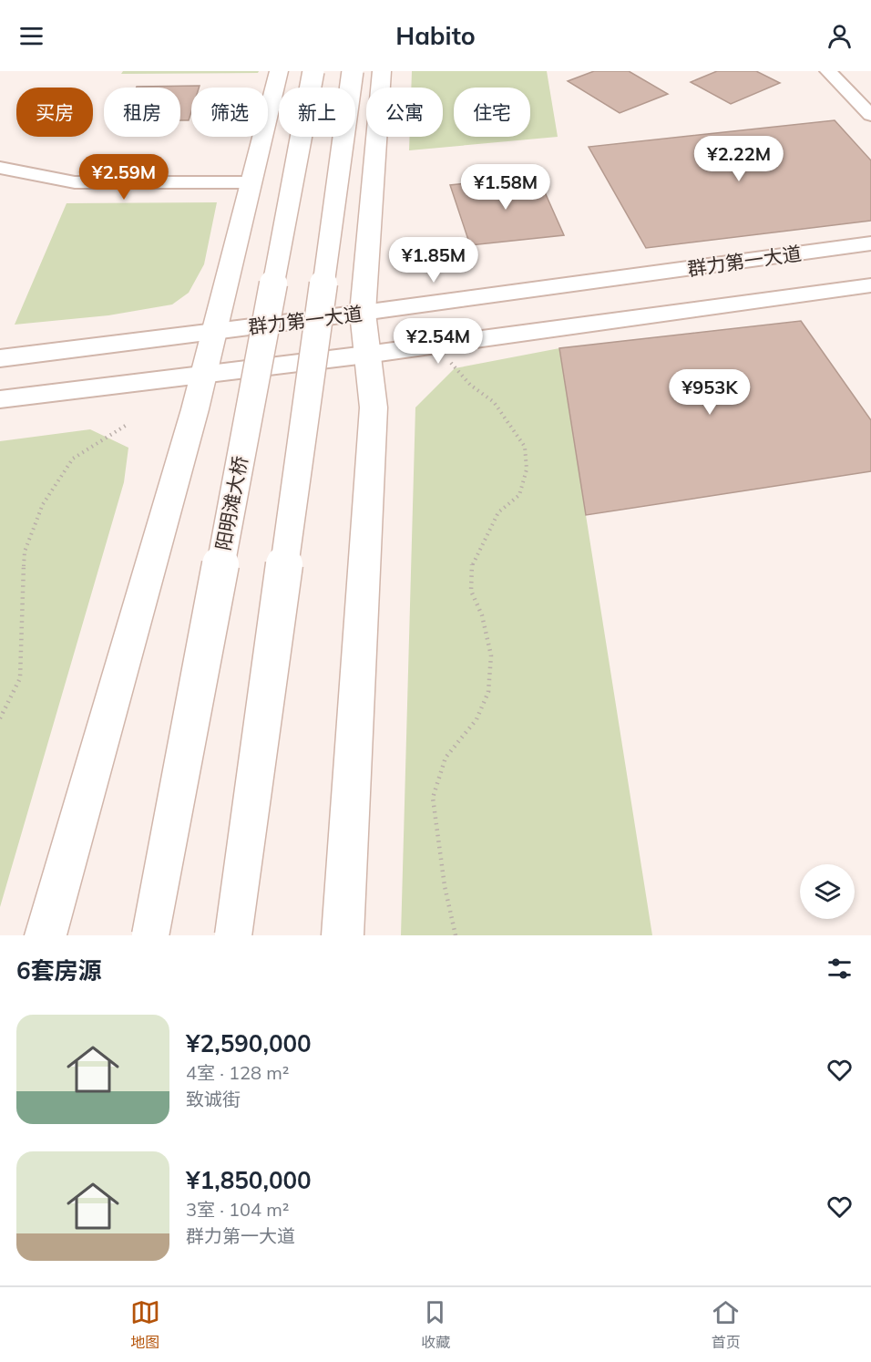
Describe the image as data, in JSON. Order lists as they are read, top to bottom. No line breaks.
{"streets":{"highway":["阳明滩大桥"],"main road":["群力第一大道"]},"page":{"header":"Habito","chip":["买房","租房","筛选","新上","公寓","住宅"],"price":["¥2.22M","¥2.59M","¥1.58M","¥1.85M","¥2.54M","¥953K"],"heading":"6套房源","list":[{"name":"¥2,590,000","note":"4室 · 128 m² · 致诚街"},{"name":"¥1,850,000","note":"3室 · 104 m² · 群力第一大道"}],"tabs":["地图","收藏","首页"]}}
